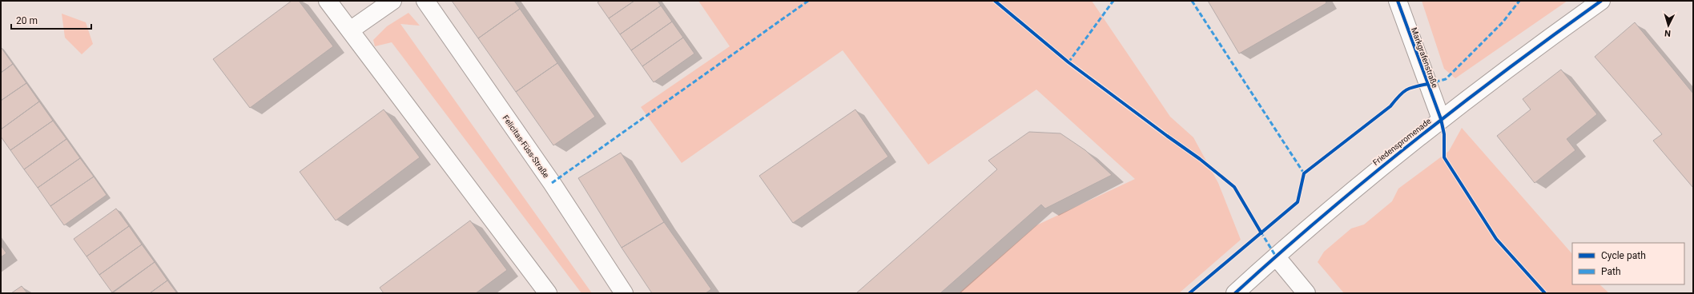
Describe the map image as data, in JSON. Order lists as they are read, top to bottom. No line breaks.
{"streets":{"street":["Markgrafenstraße","Friedenspromenade","Felicitas-Füss-Straße"]},"crossings":[["Markgrafenstraße","Friedenspromenade"]],"legend":["Cycle path","Path"],"scale_bar":"20 m","north":"bottom"}
